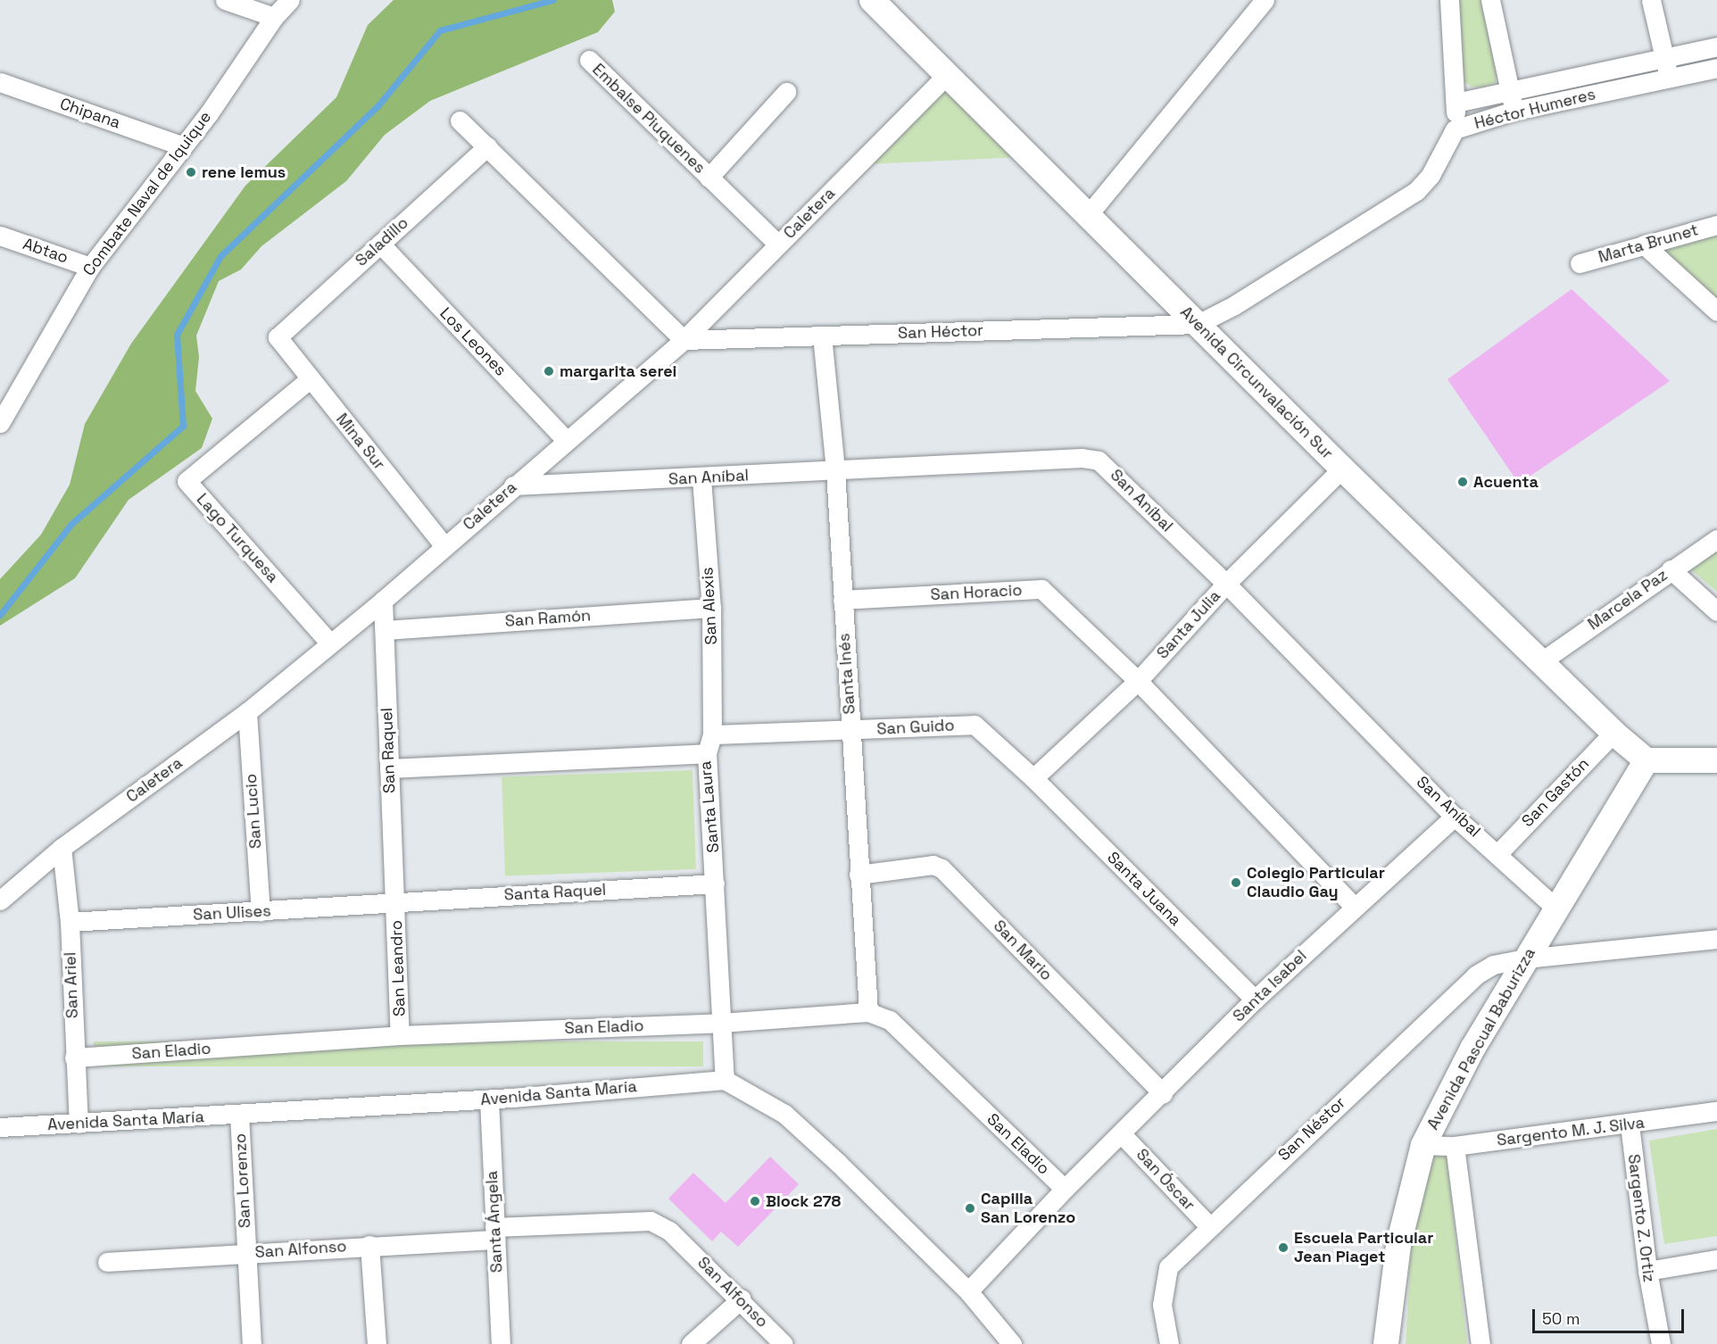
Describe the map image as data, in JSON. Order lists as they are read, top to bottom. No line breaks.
{"streets":{"main road":["Avenida Circunvalación Sur","Avenida Pascual Baburizza"],"street":["Héctor Humeres","Chipana","Embalse Piuquenes","Combate Naval de Iquique","Caletera","Saladillo","Marta Brunet","Abtao","San Héctor","Los Leones","Mina Sur","San Aníbal","Lago Turquesa","San Horacio","Marcela Paz","San Alexis","San Ramón","Santa Julia","Santa Inés","San Guido","San Raquel","San Gastón","Santa Laura","San Lucio","Santa Juana","Santa Raquel","San Ulises","San Mario","San Leandro","San Ariel","Santa Isabel","San Eladio","Avenida Santa María","San Néstor","Sargento M. J. Silva","San Óscar","San Lorenzo","Sargento Z. Ortiz","Santa Ángela","San Alfonso"]},"crossings":[["Héctor Humeres","San Héctor"],["Héctor Humeres","Avenida Circunvalación Sur"],["Chipana","Combate Naval de Iquique"],["Embalse Piuquenes","Caletera"],["Combate Naval de Iquique","Abtao"],["Caletera","San Héctor"],["Caletera","Los Leones"],["Caletera","Avenida Circunvalación Sur"],["Caletera","Mina Sur"],["Caletera","San Aníbal"],["Caletera","Lago Turquesa"],["Caletera","San Raquel"],["Caletera","San Lucio"],["Caletera","San Ariel"],["Saladillo","Los Leones"],["Saladillo","Mina Sur"],["San Héctor","Avenida Circunvalación Sur"],["San Héctor","Santa Inés"],["Avenida Circunvalación Sur","Marcela Paz"],["Avenida Circunvalación Sur","Santa Julia"],["Avenida Circunvalación Sur","San Gastón"],["Avenida Circunvalación Sur","Avenida Pascual Baburizza"],["Mina Sur","Lago Turquesa"],["San Aníbal","San Alexis"],["San Aníbal","Santa Julia"],["San Aníbal","Santa Inés"],["San Aníbal","San Gastón"],["San Aníbal","Santa Isabel"],["San Aníbal","Avenida Pascual Baburizza"],["San Horacio","Santa Julia"],["San Horacio","Santa Inés"],["San Alexis","San Ramón"],["San Alexis","San Guido"],["San Alexis","Santa Laura"],["San Ramón","San Raquel"],["Santa Julia","San Guido"],["Santa Julia","Santa Juana"],["Santa Inés","San Guido"],["Santa Inés","San Mario"],["Santa Inés","San Eladio"],["San Guido","Santa Juana"],["San Raquel","Santa Laura"],["San Raquel","Santa Raquel"],["San Raquel","San Ulises"],["San Raquel","San Leandro"],["Santa Laura","Santa Raquel"],["Santa Laura","San Eladio"],["Santa Laura","Avenida Santa María"],["San Lucio","San Ulises"],["Santa Juana","Santa Isabel"],["Santa Raquel","San Ulises"],["Santa Raquel","San Leandro"],["San Ulises","San Leandro"],["San Ulises","San Ariel"],["San Mario","Santa Isabel"],["San Leandro","San Eladio"],["San Ariel","San Eladio"],["San Ariel","Avenida Santa María"],["Santa Isabel","San Eladio"],["Santa Isabel","San Óscar"],["Avenida Pascual Baburizza","San Néstor"],["Avenida Pascual Baburizza","Sargento M. J. Silva"],["Avenida Santa María","San Lorenzo"],["Avenida Santa María","Santa Ángela"],["San Néstor","San Óscar"],["Sargento M. J. Silva","Sargento Z. Ortiz"],["San Lorenzo","San Alfonso"],["Santa Ángela","San Alfonso"]],"places":["rene lemus","margarita serei","Acuenta","Colegio Particular Claudio Gay","Block 278","Capilla San Lorenzo","Escuela Particular Jean Piaget"],"scale_bar":"50 m"}
